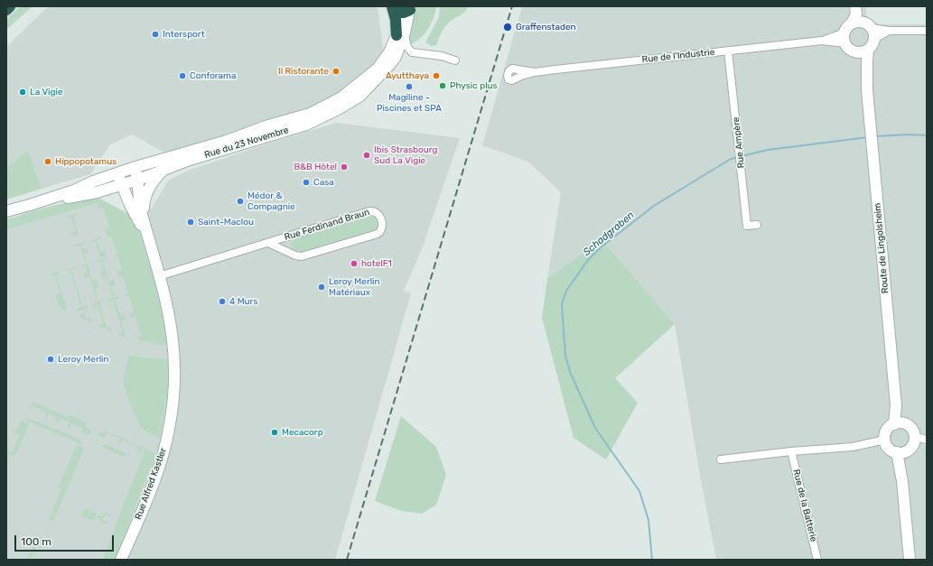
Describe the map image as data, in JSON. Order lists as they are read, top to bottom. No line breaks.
{"streets":{"main road":["Rue du 23 Novembre","Route de Lingolsheim","Rue Alfred Kastler"],"street":["Rue de l'Industrie","Rue Ampère","Rue Ferdinand Braun","Rue de la Batterie"]},"crossings":[["Rue de l'Industrie","Rue Ampère"],["Rue du 23 Novembre","Rue Alfred Kastler"],["Rue Ferdinand Braun","Rue Alfred Kastler"]],"water":["Schadgraben"],"places":["Graffenstaden","Intersport","Il Ristorante","Conforama","Ayutthaya","Physic plus","Magiline - Piscines et SPA","La Vigie","Ibis Strasbourg Sud La Vigie","Hippopotamus","B&B Hôtel","Casa","Médor & Compagnie","Saint-Maclou","hotelF1","Leroy Merlin Matériaux","4 Murs","Leroy Merlin","Mecacorp"],"scale_bar":"100 m"}
